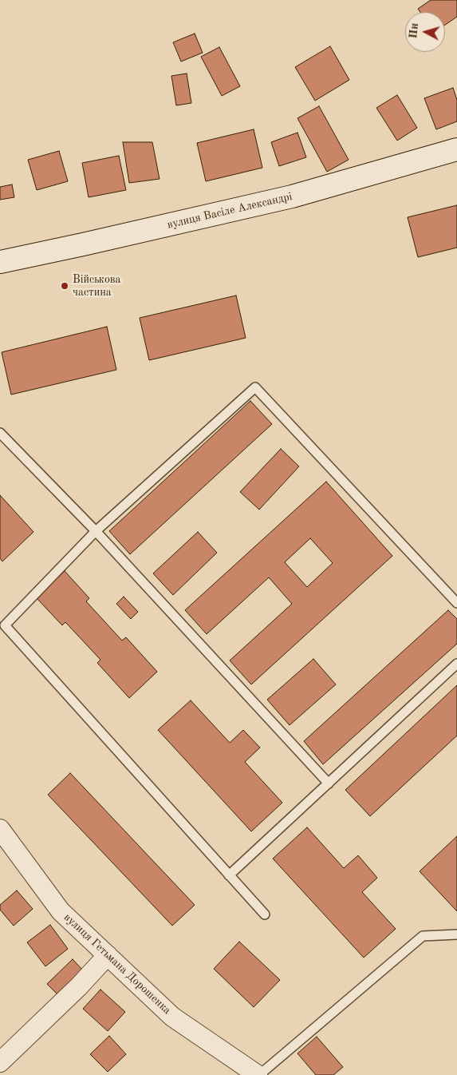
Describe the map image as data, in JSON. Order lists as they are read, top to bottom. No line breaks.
{"streets":{"main road":["вулиця Васіле Александрі"],"street":["вулиця Гетьмана Дорошенка"]},"places":["Військова частина"],"north":"left"}
